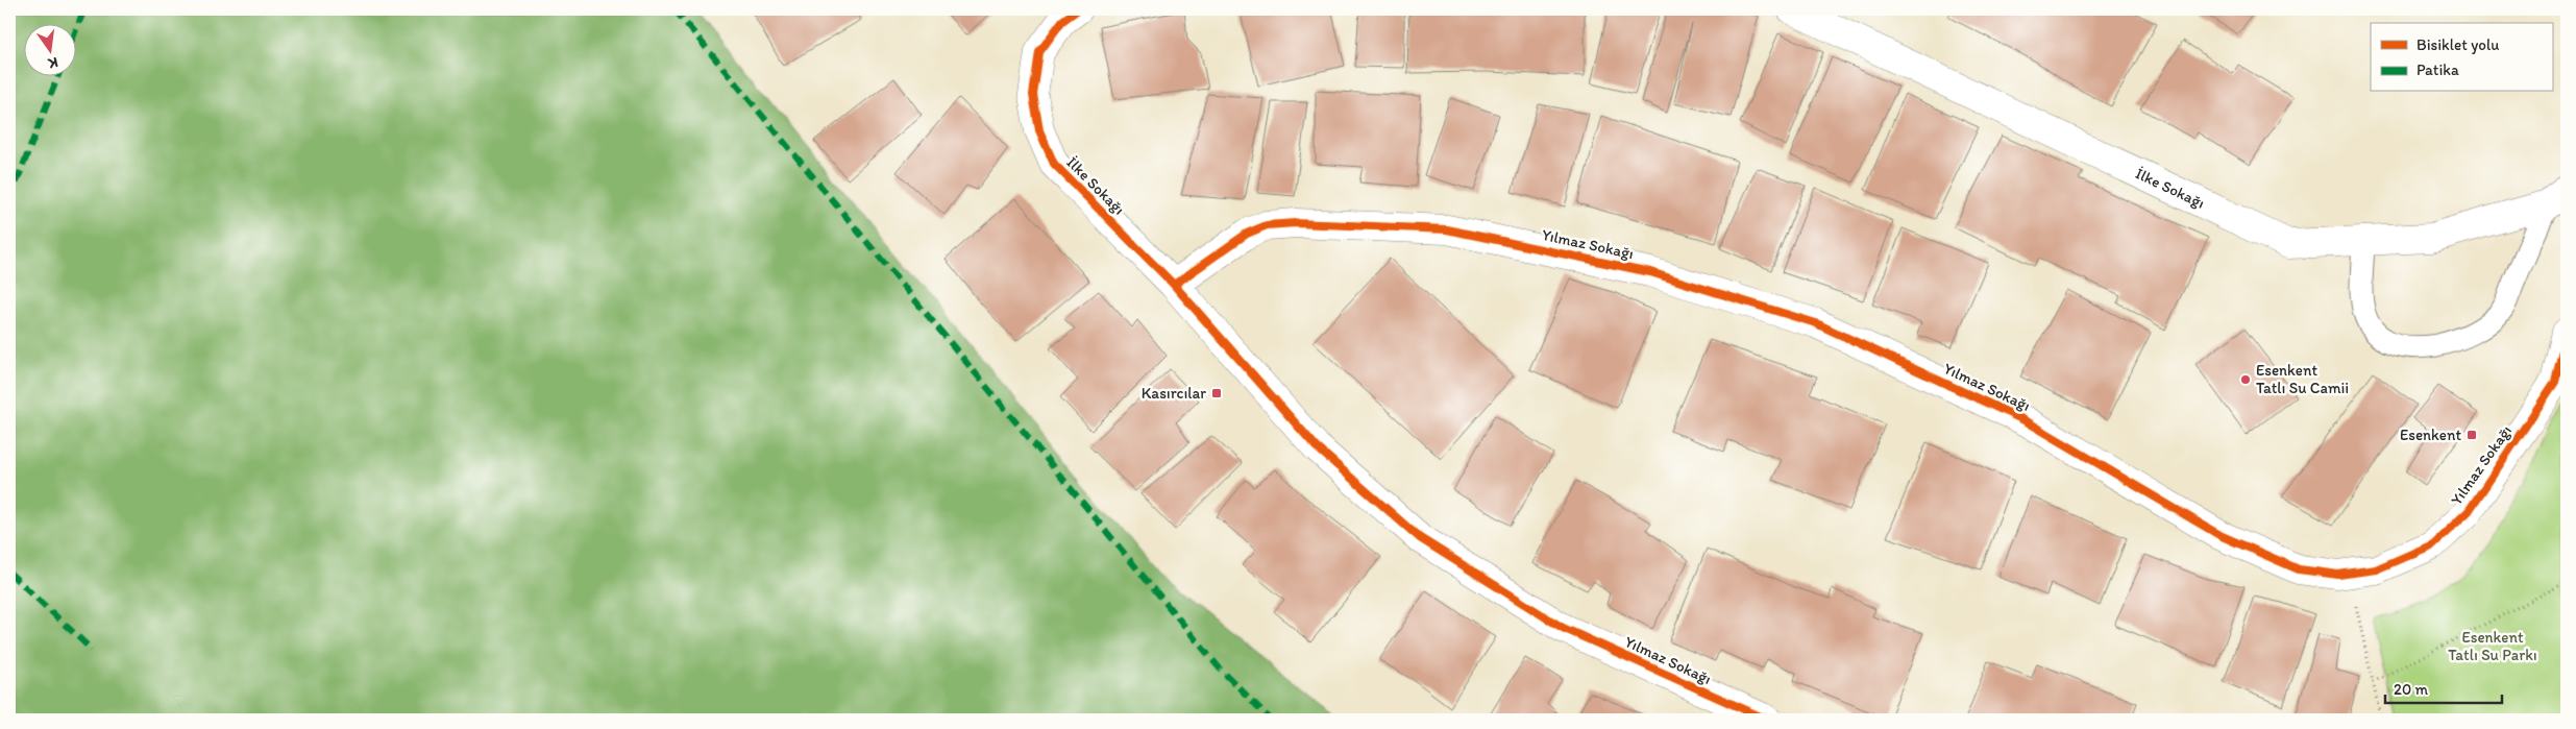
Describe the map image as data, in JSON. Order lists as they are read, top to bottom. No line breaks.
{"streets":{"street":["İlke Sokağı","Yılmaz Sokağı"]},"crossings":[["İlke Sokağı","Yılmaz Sokağı"]],"parks":["Esenkent Tatlı Su Parkı"],"places":{"other":["Esenkent Tatlı Su Camii"],"transit":["Kasırcılar","Esenkent"]},"legend":["Bisiklet yolu","Patika"],"scale_bar":"20 m","north":"bottom"}
